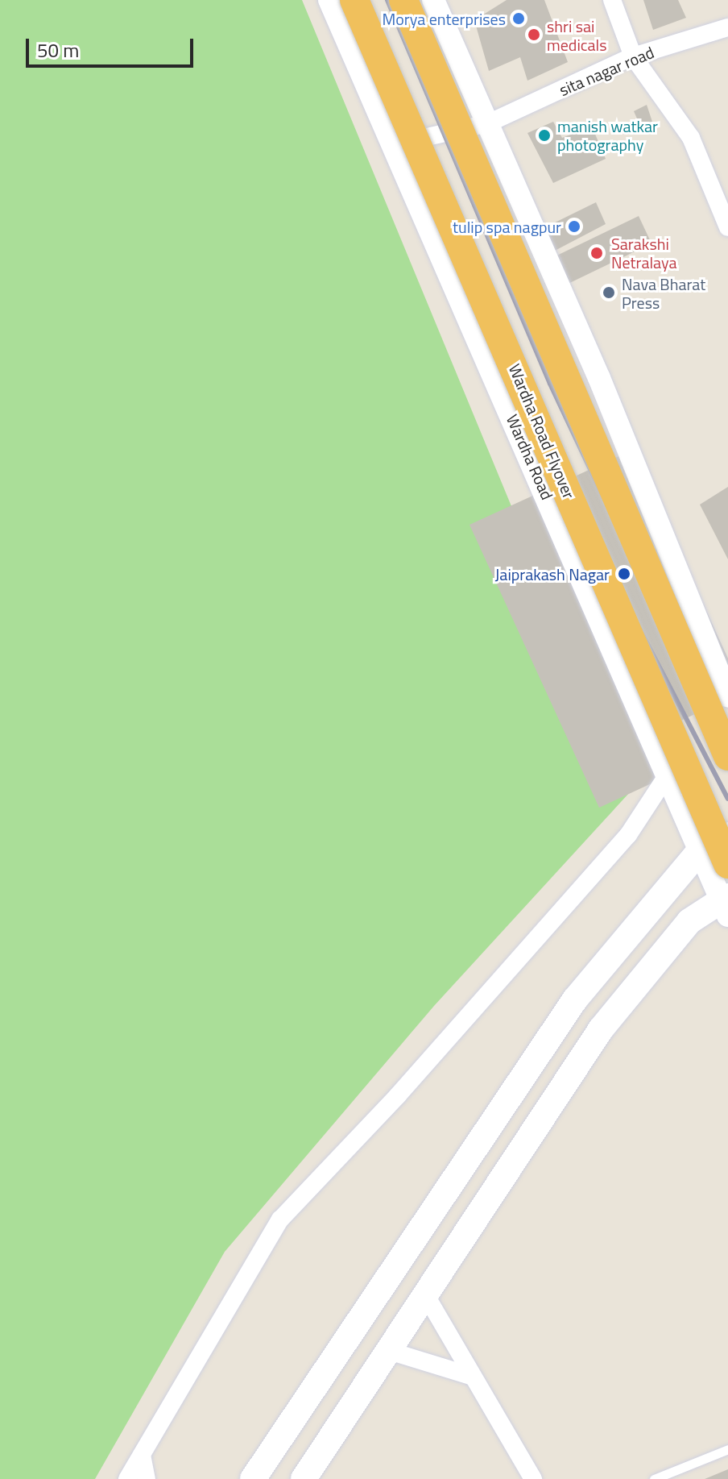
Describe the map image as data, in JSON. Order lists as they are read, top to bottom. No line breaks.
{"streets":{"highway":["Wardha Road Flyover"],"street":["sita nagar road","Wardha Road"]},"crossings":[["sita nagar road","Wardha Road"]],"places":["Morya enterprises","shri sai medicals","manish watkar photography","tulip spa nagpur","Sarakshi Netralaya","Nava Bharat Press","Jaiprakash Nagar"],"scale_bar":"50 m"}
